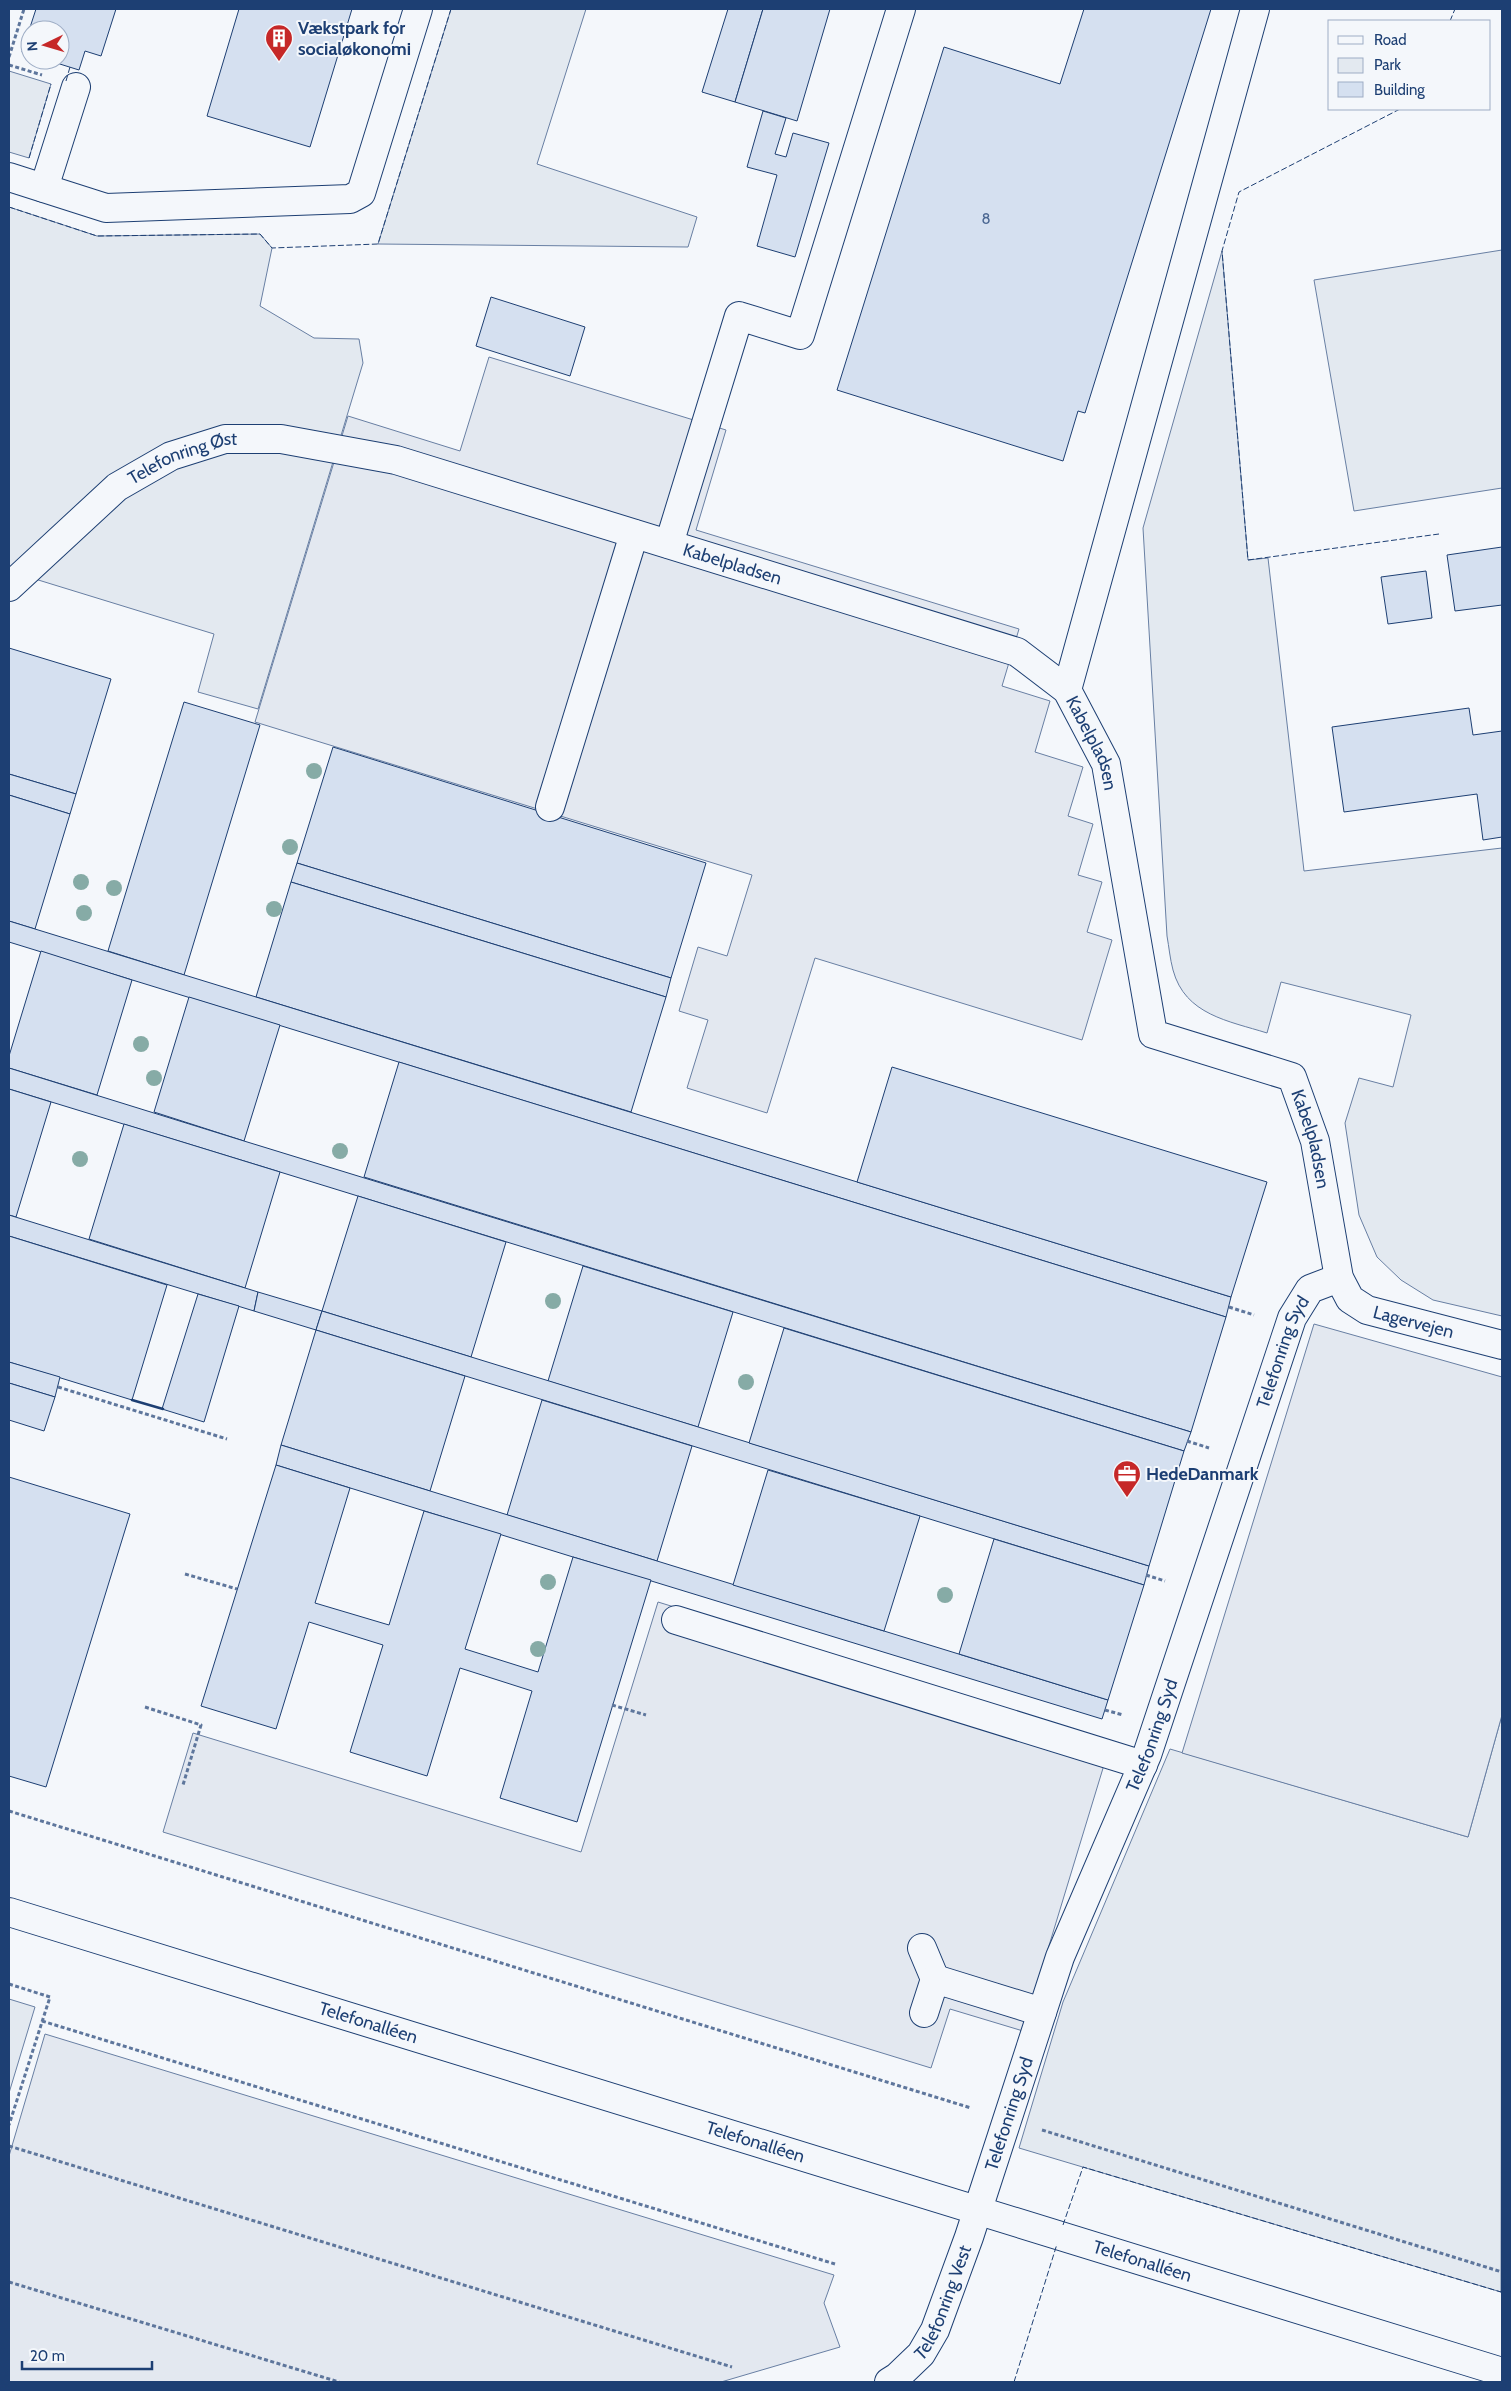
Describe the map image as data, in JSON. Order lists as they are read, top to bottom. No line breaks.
{"streets":{"lane":["Telefonring Øst","Kabelpladsen","Lagervejen","Telefonring Syd","Telefonalléen","Telefonring Vest"]},"crossings":[["Telefonring Øst","Kabelpladsen"],["Kabelpladsen","Lagervejen"],["Kabelpladsen","Telefonring Syd"],["Lagervejen","Telefonring Syd"],["Telefonring Syd","Telefonalléen"],["Telefonring Syd","Telefonring Vest"],["Telefonalléen","Telefonring Vest"]],"places":{"building":["Vækstpark for socialøkonomi"],"office":["HedeDanmark"]},"house_numbers":["8"],"legend":["Road","Park","Building"],"scale_bar":"20 m","north":"left"}
